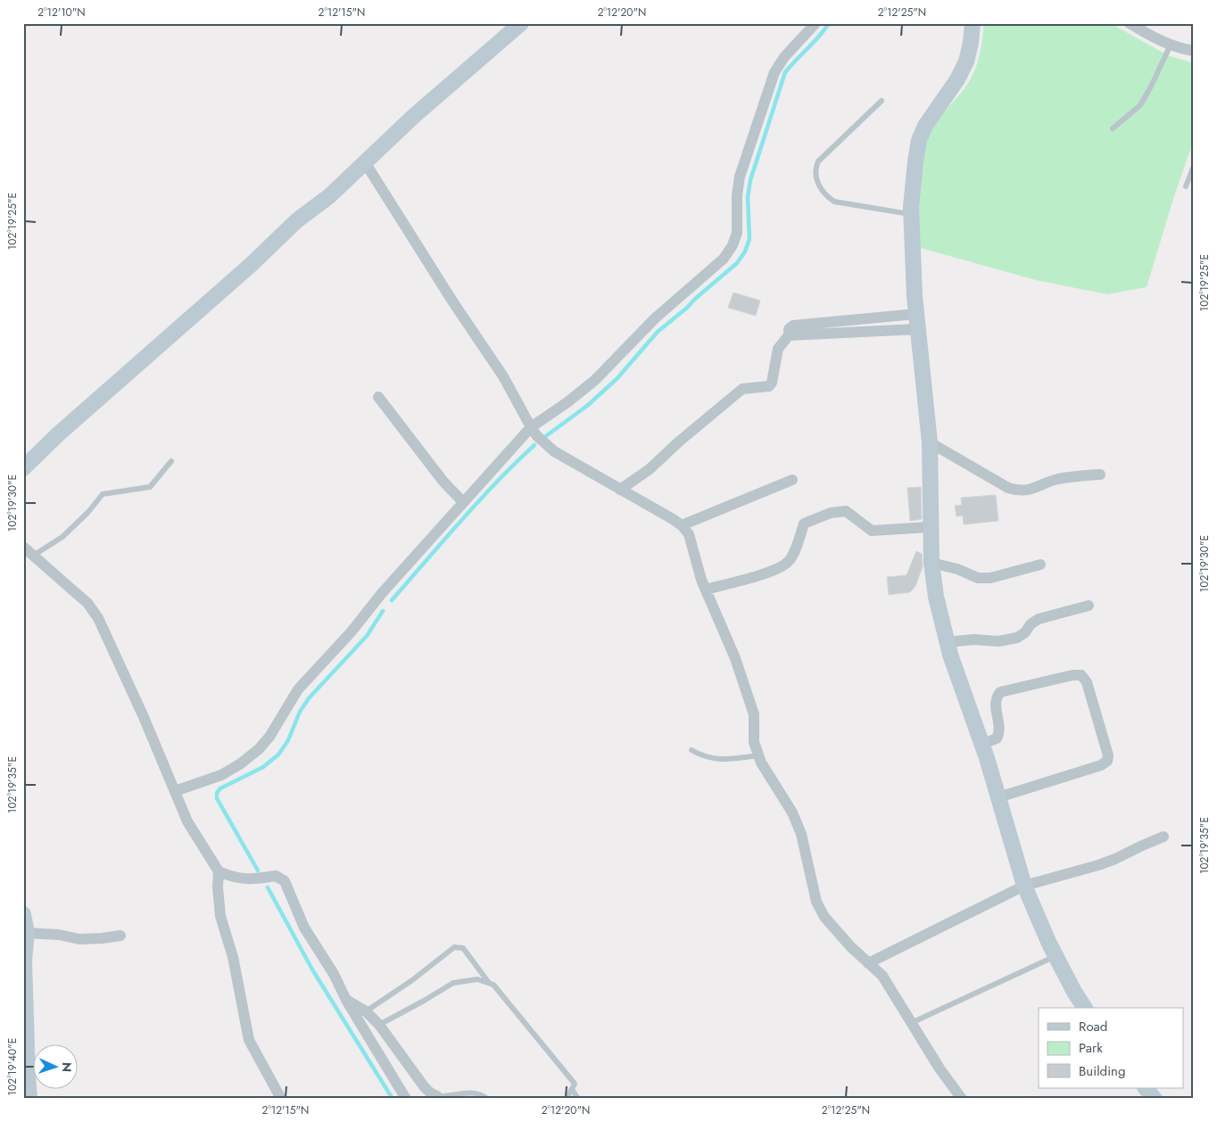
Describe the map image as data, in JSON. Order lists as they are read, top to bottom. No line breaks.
{"legend":["Road","Park","Building"],"north":"right","coordinates":["2°12'10\"N","2°12'15\"N","2°12'20\"N","2°12'25\"N","102°19'25\"E","102°19'30\"E","102°19'35\"E","102°19'40\"E"]}
